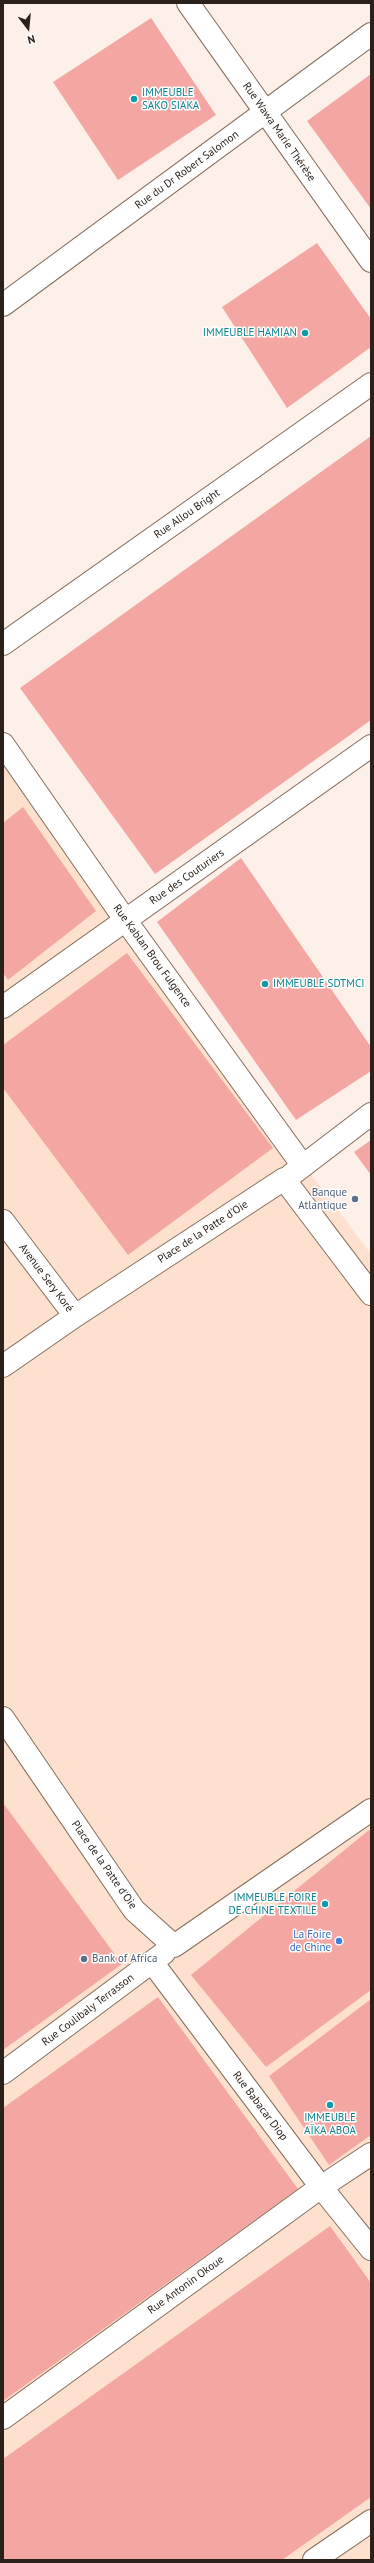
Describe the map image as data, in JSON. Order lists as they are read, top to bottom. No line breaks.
{"streets":{"street":["Rue Wawa Marie Thérèse","Rue du Dr Robert Salomon","Rue Allou Bright","Rue des Couturiers","Rue Kablan Brou Fulgence","Place de la Patte d'Oie","Avenue Sery Koré","Rue Coulibaly Terrasson","Rue Babacar Diop","Rue Antonin Okoue"]},"crossings":[["Rue Wawa Marie Thérèse","Rue du Dr Robert Salomon"],["Rue des Couturiers","Rue Kablan Brou Fulgence"],["Rue Kablan Brou Fulgence","Place de la Patte d'Oie"],["Place de la Patte d'Oie","Avenue Sery Koré"],["Place de la Patte d'Oie","Rue Coulibaly Terrasson"],["Rue Coulibaly Terrasson","Rue Babacar Diop"],["Rue Babacar Diop","Rue Antonin Okoue"]],"places":["IMMEUBLE SAKO SIAKA","IMMEUBLE HAMIAN","IMMEUBLE SDTMCI","Banque Atlantique","IMMEUBLE FOIRE DE CHINE TEXTILE","La Foire de Chine","Bank of Africa","IMMEUBLE AÏKA ABOA"],"north":"bottom"}
